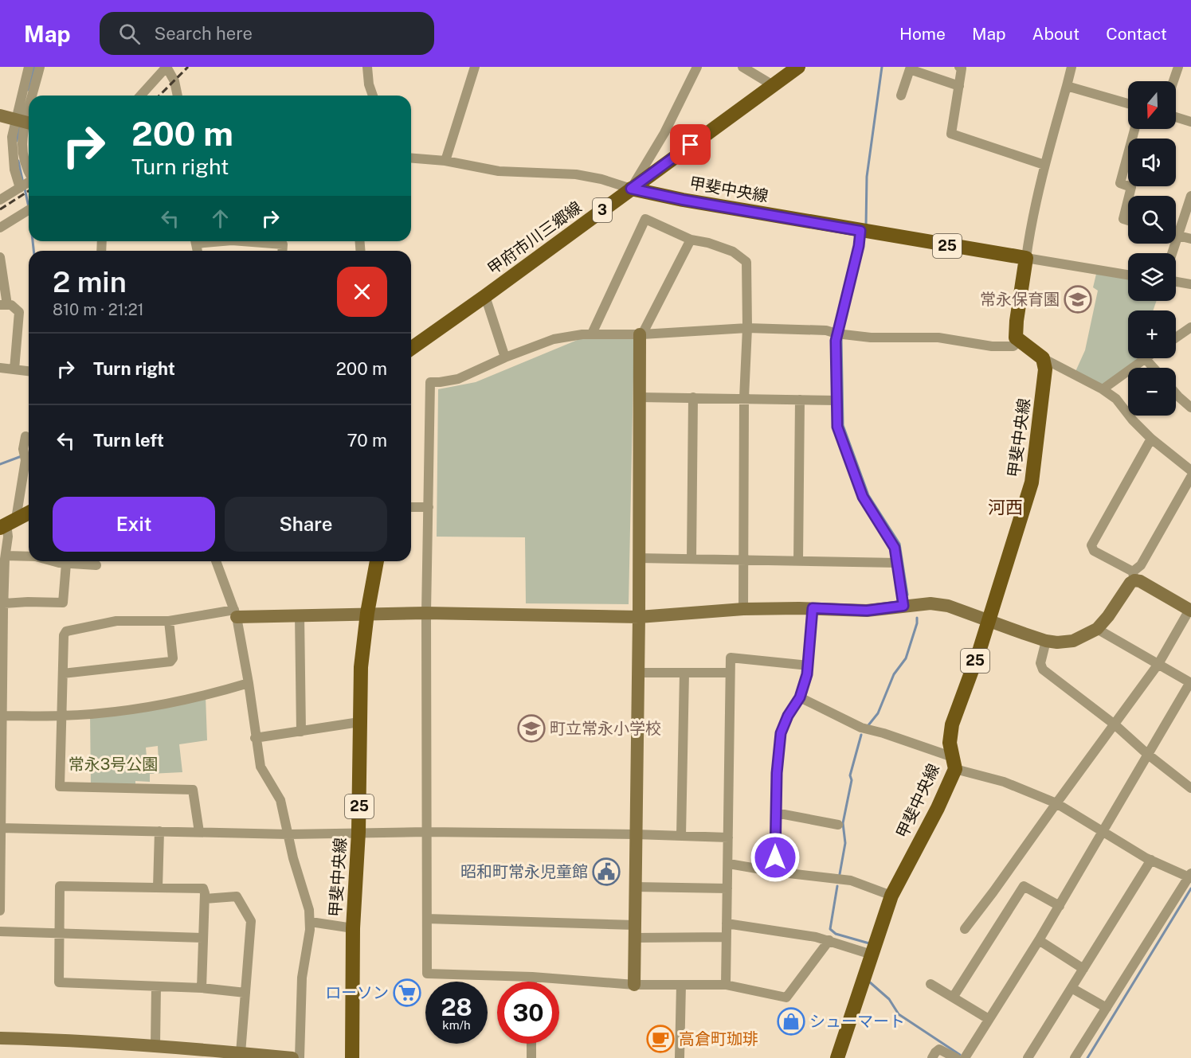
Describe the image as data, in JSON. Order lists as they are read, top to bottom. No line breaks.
{"streets":{"main road":["甲斐中央線","3","甲府市川三郷線","25"]},"crossings":[["甲斐中央線","甲府市川三郷線"]],"districts":["河西"],"parks":["常永3号公園"],"places":{"school or university":["常永保育園","町立常永小学校"],"public building":["昭和町常永児童館"],"supermarket":["ローソン"],"shop":["シューマート"],"cafe":["高倉町珈琲"]},"north":"bottom","page":{"header":"Map","search":"Search here","nav":["Home","Map","About","Contact"],"map_buttons":["+","−"],"turn":["200 m","Turn right"],"heading":["2 min","810 m · 21:21"],"list":[{"name":"Turn right","value":"200 m"},{"name":"Turn left","value":"70 m"}],"buttons":["Exit","Share"],"speed":"28 km/h","limit":"30"}}
